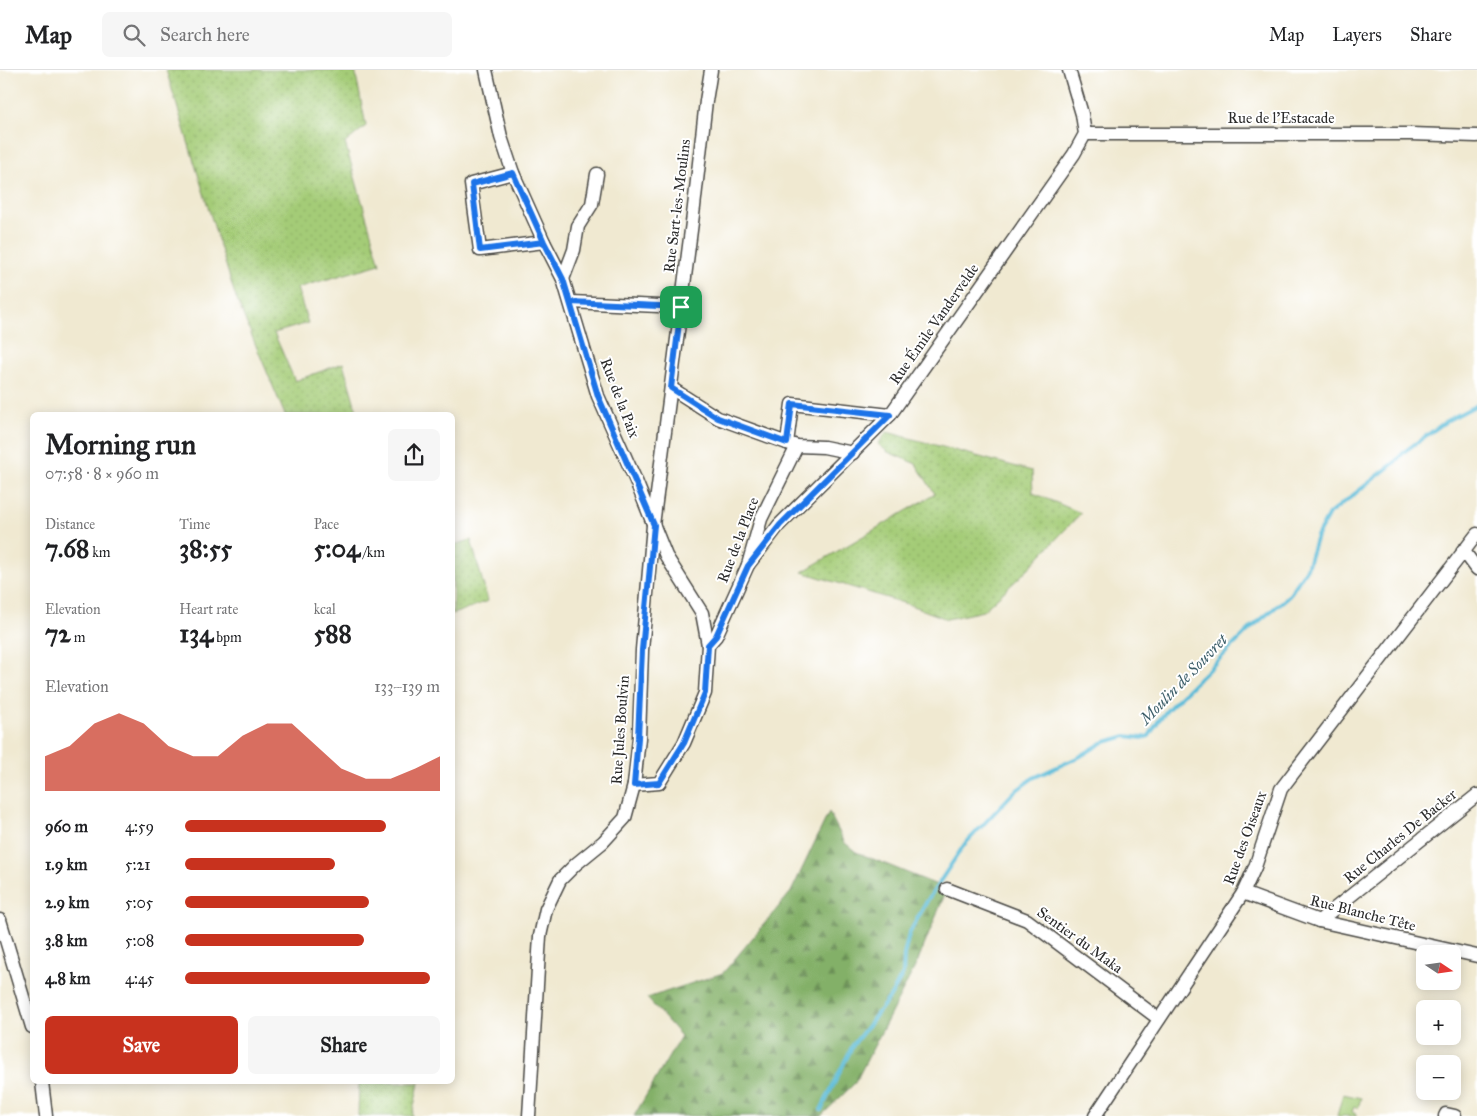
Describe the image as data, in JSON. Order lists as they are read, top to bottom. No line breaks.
{"streets":{"street":["Rue de l'Estacade","Rue Sart-les-Moulins","Rue Émile Vandervelde","Rue de la Paix","Rue de la Place","Rue Jules Boulvin","Rue Charles De Backer","Rue des Oiseaux","Rue Blanche Tête","Sentier du Maka"]},"crossings":[["Rue de l'Estacade","Rue Émile Vandervelde"],["Rue Sart-les-Moulins","Rue de la Paix"],["Rue Sart-les-Moulins","Rue Jules Boulvin"],["Rue Émile Vandervelde","Rue de la Place"],["Rue de la Paix","Rue de la Place"],["Rue de la Paix","Rue Jules Boulvin"],["Rue Charles De Backer","Rue Blanche Tête"],["Rue des Oiseaux","Rue Blanche Tête"],["Rue des Oiseaux","Sentier du Maka"]],"water":["Moulin de Souvret"],"north":"right","page":{"header":"Map","search":"Search here","nav":["Map","Layers","Share"],"heading":["Morning run","07:58 · 8 × 960 m"],"stats":[["Distance","7.68 km"],["Time","38:55"],["Pace","5:04 /km"],["Elevation","72 m"],["Heart rate","134 bpm"],["kcal","588"]],"chart":["Elevation","133–139 m"],"list":[{"name":"960 m","note":"4:59"},{"name":"1.9 km","note":"5:21"},{"name":"2.9 km","note":"5:05"},{"name":"3.8 km","note":"5:08"},{"name":"4.8 km","note":"4:45"}],"map_buttons":["+","−"],"buttons":["Save","Share"]}}
